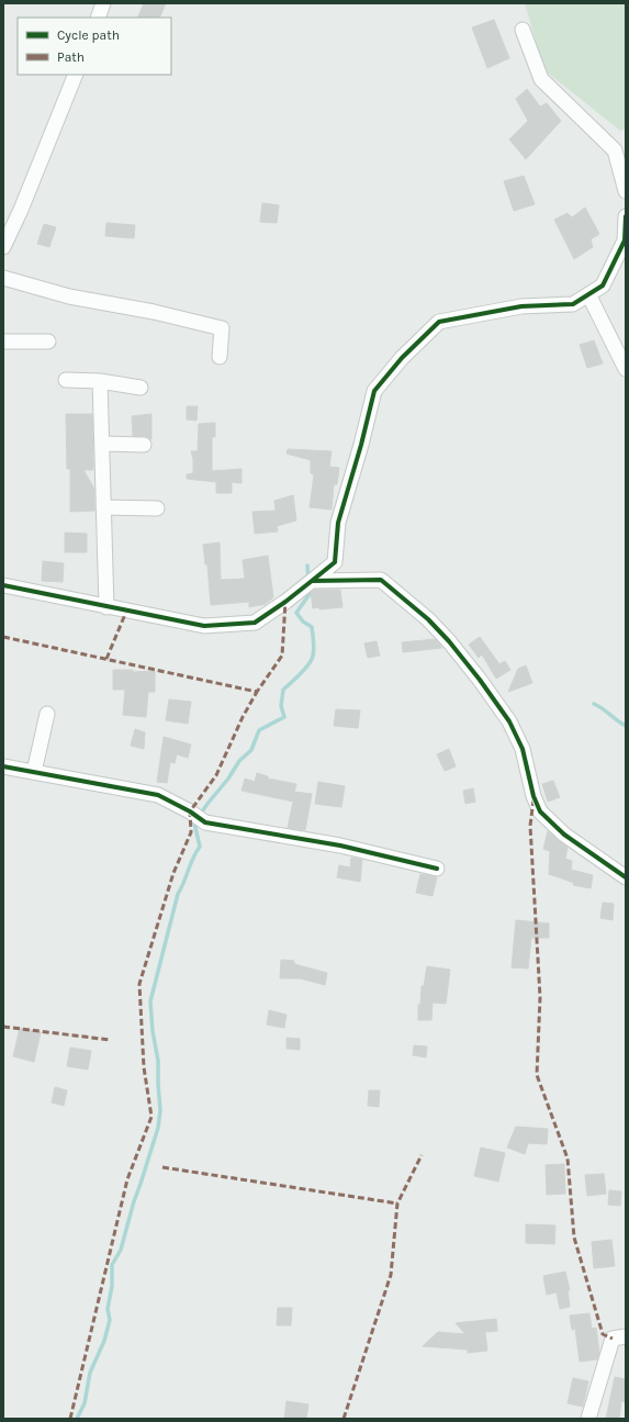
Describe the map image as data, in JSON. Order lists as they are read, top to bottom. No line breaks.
{"legend":["Cycle path","Path"]}
